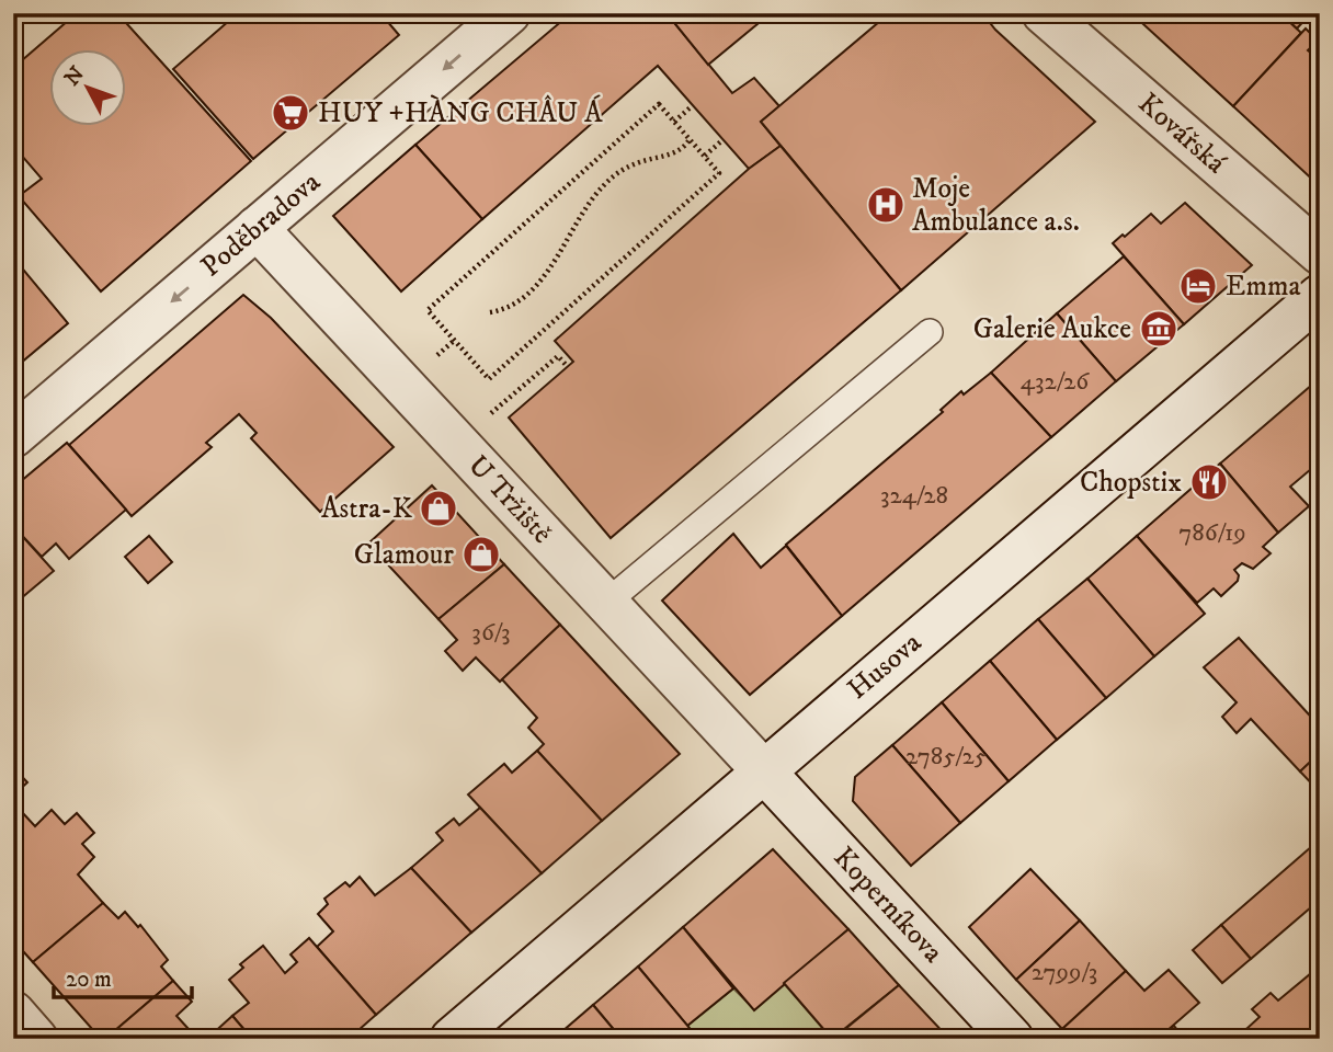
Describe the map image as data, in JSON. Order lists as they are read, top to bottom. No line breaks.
{"streets":{"street":["Kovářská","Poděbradova","U Tržiště","Husova","Koperníkova"]},"crossings":[["Poděbradova","U Tržiště"],["U Tržiště","Husova"],["U Tržiště","Koperníkova"],["Husova","Koperníkova"]],"one_way":["Poděbradova"],"places":{"supermarket":["HUY +HÀNG CHÂU Á"],"hospital":["Moje Ambulance a.s."],"hotel":["Emma"],"museum":["Galerie Aukce"],"restaurant":["Chopstix"],"shop":["Astra-K","Glamour"]},"house_numbers":["432/26","324/28","786/19","36/3","2785/25","2799/3"],"scale_bar":"20 m","north":"top left"}
